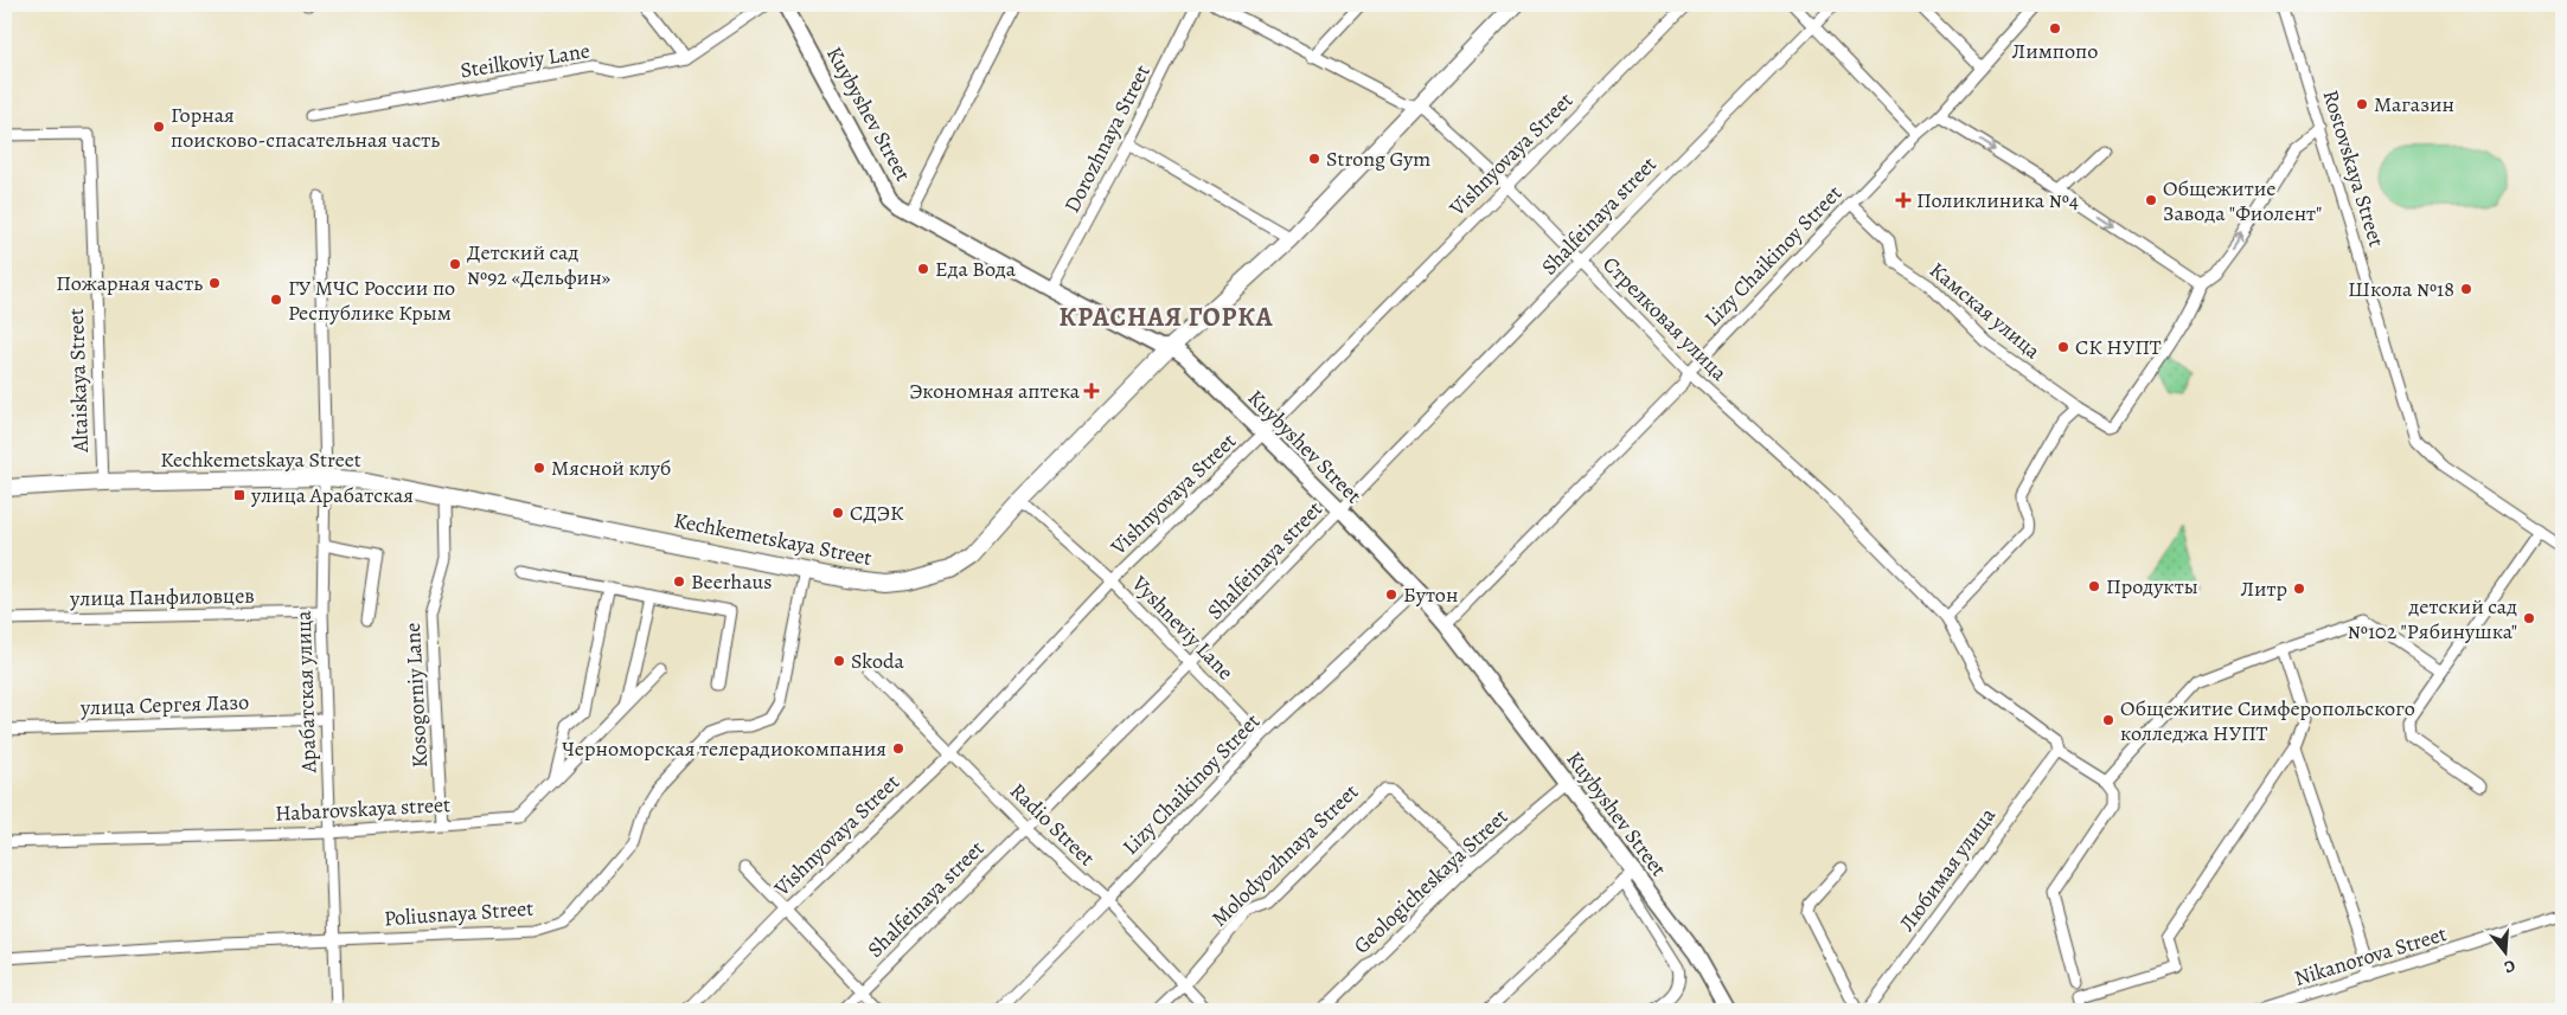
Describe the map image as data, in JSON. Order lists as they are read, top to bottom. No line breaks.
{"streets":{"main road":["Kuybyshev Street","Kechkemetskaya Street"],"street":["Steilkoviy Lane","Dorozhnaya Street","Vishnyovaya Street","Rostovskaya Street","Shalfeinaya street","Lizy Chaikinoy Street","Камская улица","Стрелковая улица","Altaiskaya Street","улица Панфиловцев","Vyshneviy Lane","Арабатская улица","Kosogorniy Lane","улица Сергея Лазо","Habarovskaya street","Radio Street","Molodyozhnaya Street","Любимая улица","Geologicheskaya Street","Poliusnaya Street","Nikanorova Street"]},"crossings":[["Kuybyshev Street","Dorozhnaya Street"],["Kuybyshev Street","Vishnyovaya Street"],["Kuybyshev Street","Shalfeinaya street"],["Kuybyshev Street","Lizy Chaikinoy Street"],["Kuybyshev Street","Kechkemetskaya Street"],["Kuybyshev Street","Geologicheskaya Street"],["Vishnyovaya Street","Стрелковая улица"],["Vishnyovaya Street","Vyshneviy Lane"],["Vishnyovaya Street","Radio Street"],["Shalfeinaya street","Стрелковая улица"],["Shalfeinaya street","Vyshneviy Lane"],["Shalfeinaya street","Radio Street"],["Lizy Chaikinoy Street","Камская улица"],["Lizy Chaikinoy Street","Стрелковая улица"],["Lizy Chaikinoy Street","Vyshneviy Lane"],["Lizy Chaikinoy Street","Radio Street"],["Стрелковая улица","Kechkemetskaya Street"],["Стрелковая улица","Любимая улица"],["Altaiskaya Street","Kechkemetskaya Street"],["Kechkemetskaya Street","Vyshneviy Lane"],["Kechkemetskaya Street","Арабатская улица"],["Kechkemetskaya Street","Kosogorniy Lane"],["Kechkemetskaya Street","Poliusnaya Street"],["улица Панфиловцев","Арабатская улица"],["Арабатская улица","улица Сергея Лазо"],["Арабатская улица","Habarovskaya street"],["Арабатская улица","Poliusnaya Street"],["Kosogorniy Lane","Habarovskaya street"],["Radio Street","Molodyozhnaya Street"],["Molodyozhnaya Street","Geologicheskaya Street"]],"districts":["КРАСНАЯ ГОРКА"],"places":{"other":["Лимпопо","Магазин","Горная поисково-спасательная часть","Strong Gym","Общежитие Завода \"Фиолент\"","Детский сад №92 «Дельфин»","Еда Вода","Пожарная часть","Школа №18","ГУ МЧС России по Республике Крым","СК НУПТ","Мясной клуб","СДЭК","Beerhaus","Продукты","Литр","Бутон","детский сад №102 \"Рябинушка\"","Skoda","Общежитие Симферопольского колледжа НУПТ","Черноморская телерадиокомпания"],"health":["Поликлиника №4","Экономная аптека"],"transit":["улица Арабатская"]},"north":"bottom"}
